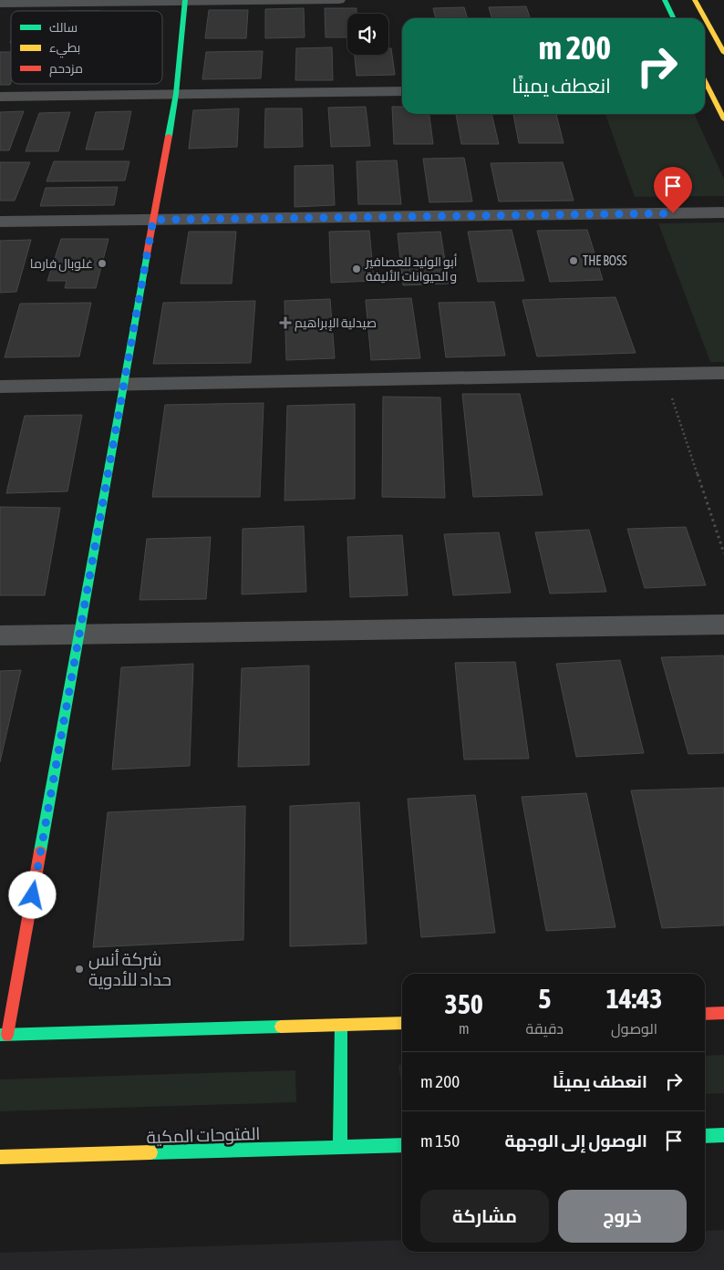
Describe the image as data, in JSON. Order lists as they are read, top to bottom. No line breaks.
{"streets":{"street":["الفتوحات المكية"]},"places":{"other":["THE BOSS","غلوبال فارما","أبو الوليد للعصافير و الحيوانات الأليفة","شركة أنس حداد للأدوية"],"health":["صيدلية الإبراهيم"]},"legend":["سالك","بطيء","مزدحم"],"page":{"turn":["200 m","انعطف يمينًا"],"eta":["14:43","الوصول","5","دقيقة","350","m"],"list":[{"name":"انعطف يمينًا","value":"200 m"},{"name":"الوصول إلى الوجهة","value":"150 m"}],"buttons":["خروج","مشاركة"]}}
